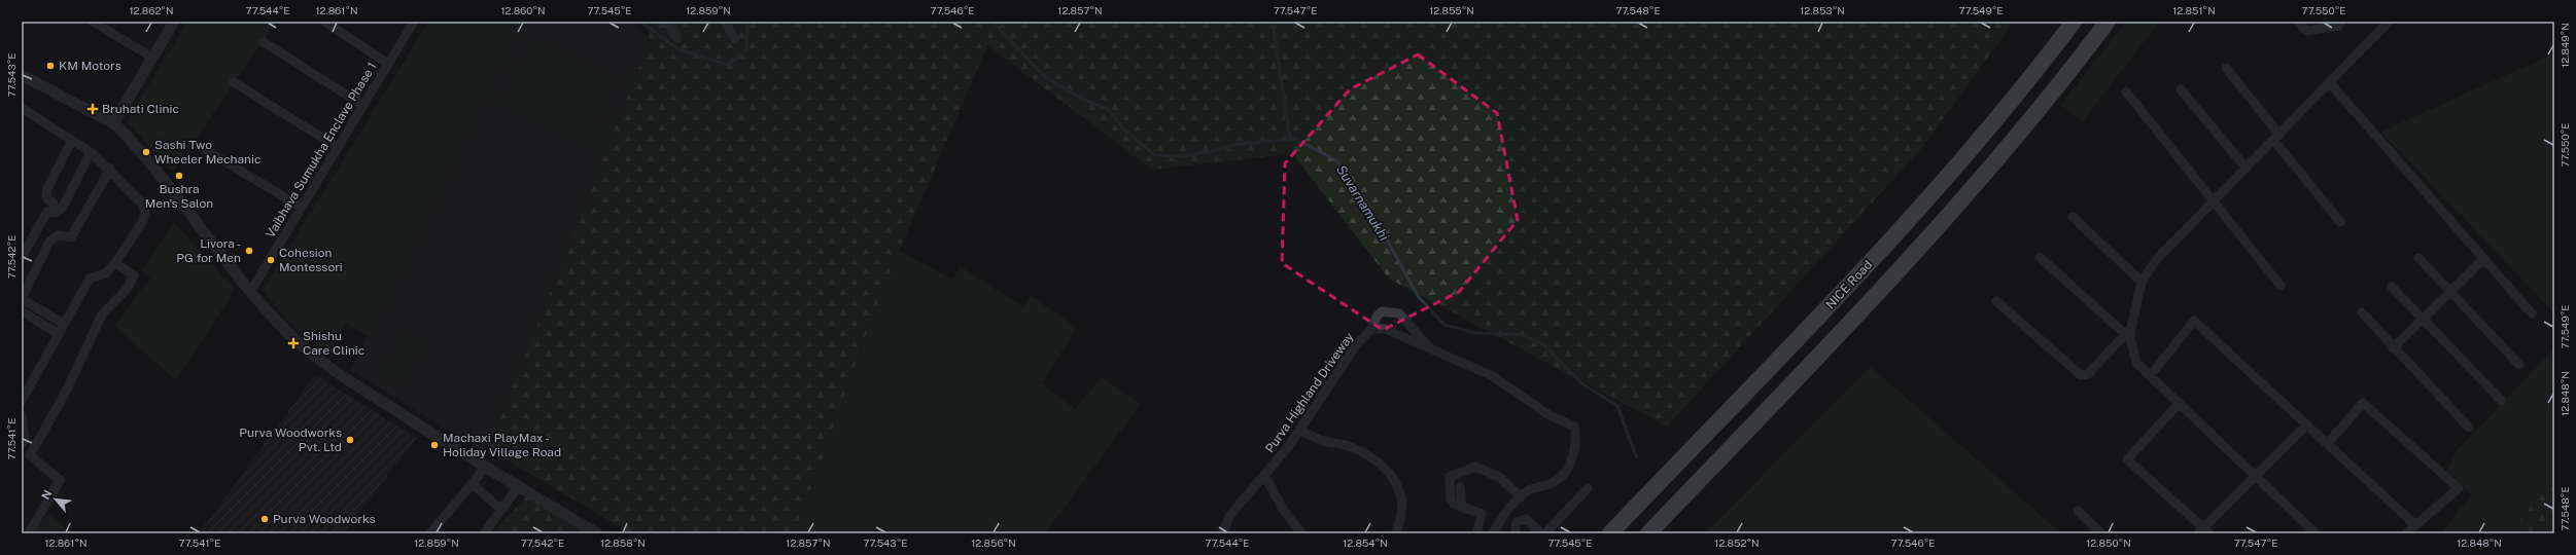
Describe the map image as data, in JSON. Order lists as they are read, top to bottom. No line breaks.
{"streets":{"highway":["NICE Road"],"street":["Vaibhava Sumukha Enclave Phase 1","Purva Highland Driveway"]},"water":["Suvarnamukhi"],"places":{"other":["KM Motors","Sashi Two Wheeler Mechanic","Bushra Men's Salon","Livora - PG for Men","Cohesion Montessori","Purva Woodworks Pvt. Ltd","Machaxi PlayMax - Holiday Village Road","Purva Woodworks"],"health":["Bruhati Clinic","Shishu Care Clinic"]},"north":"top left","coordinates":["12.862°N","77.544°E","12.861°N","12.860°N","77.545°E","12.859°N","77.546°E","12.857°N","77.547°E","12.855°N","77.548°E","12.853°N","77.549°E","12.851°N","77.550°E","12.849°N","77.543°E","77.542°E","12.848°N","77.541°E","12.858°N","12.856°N","12.854°N","12.852°N","12.850°N"]}
